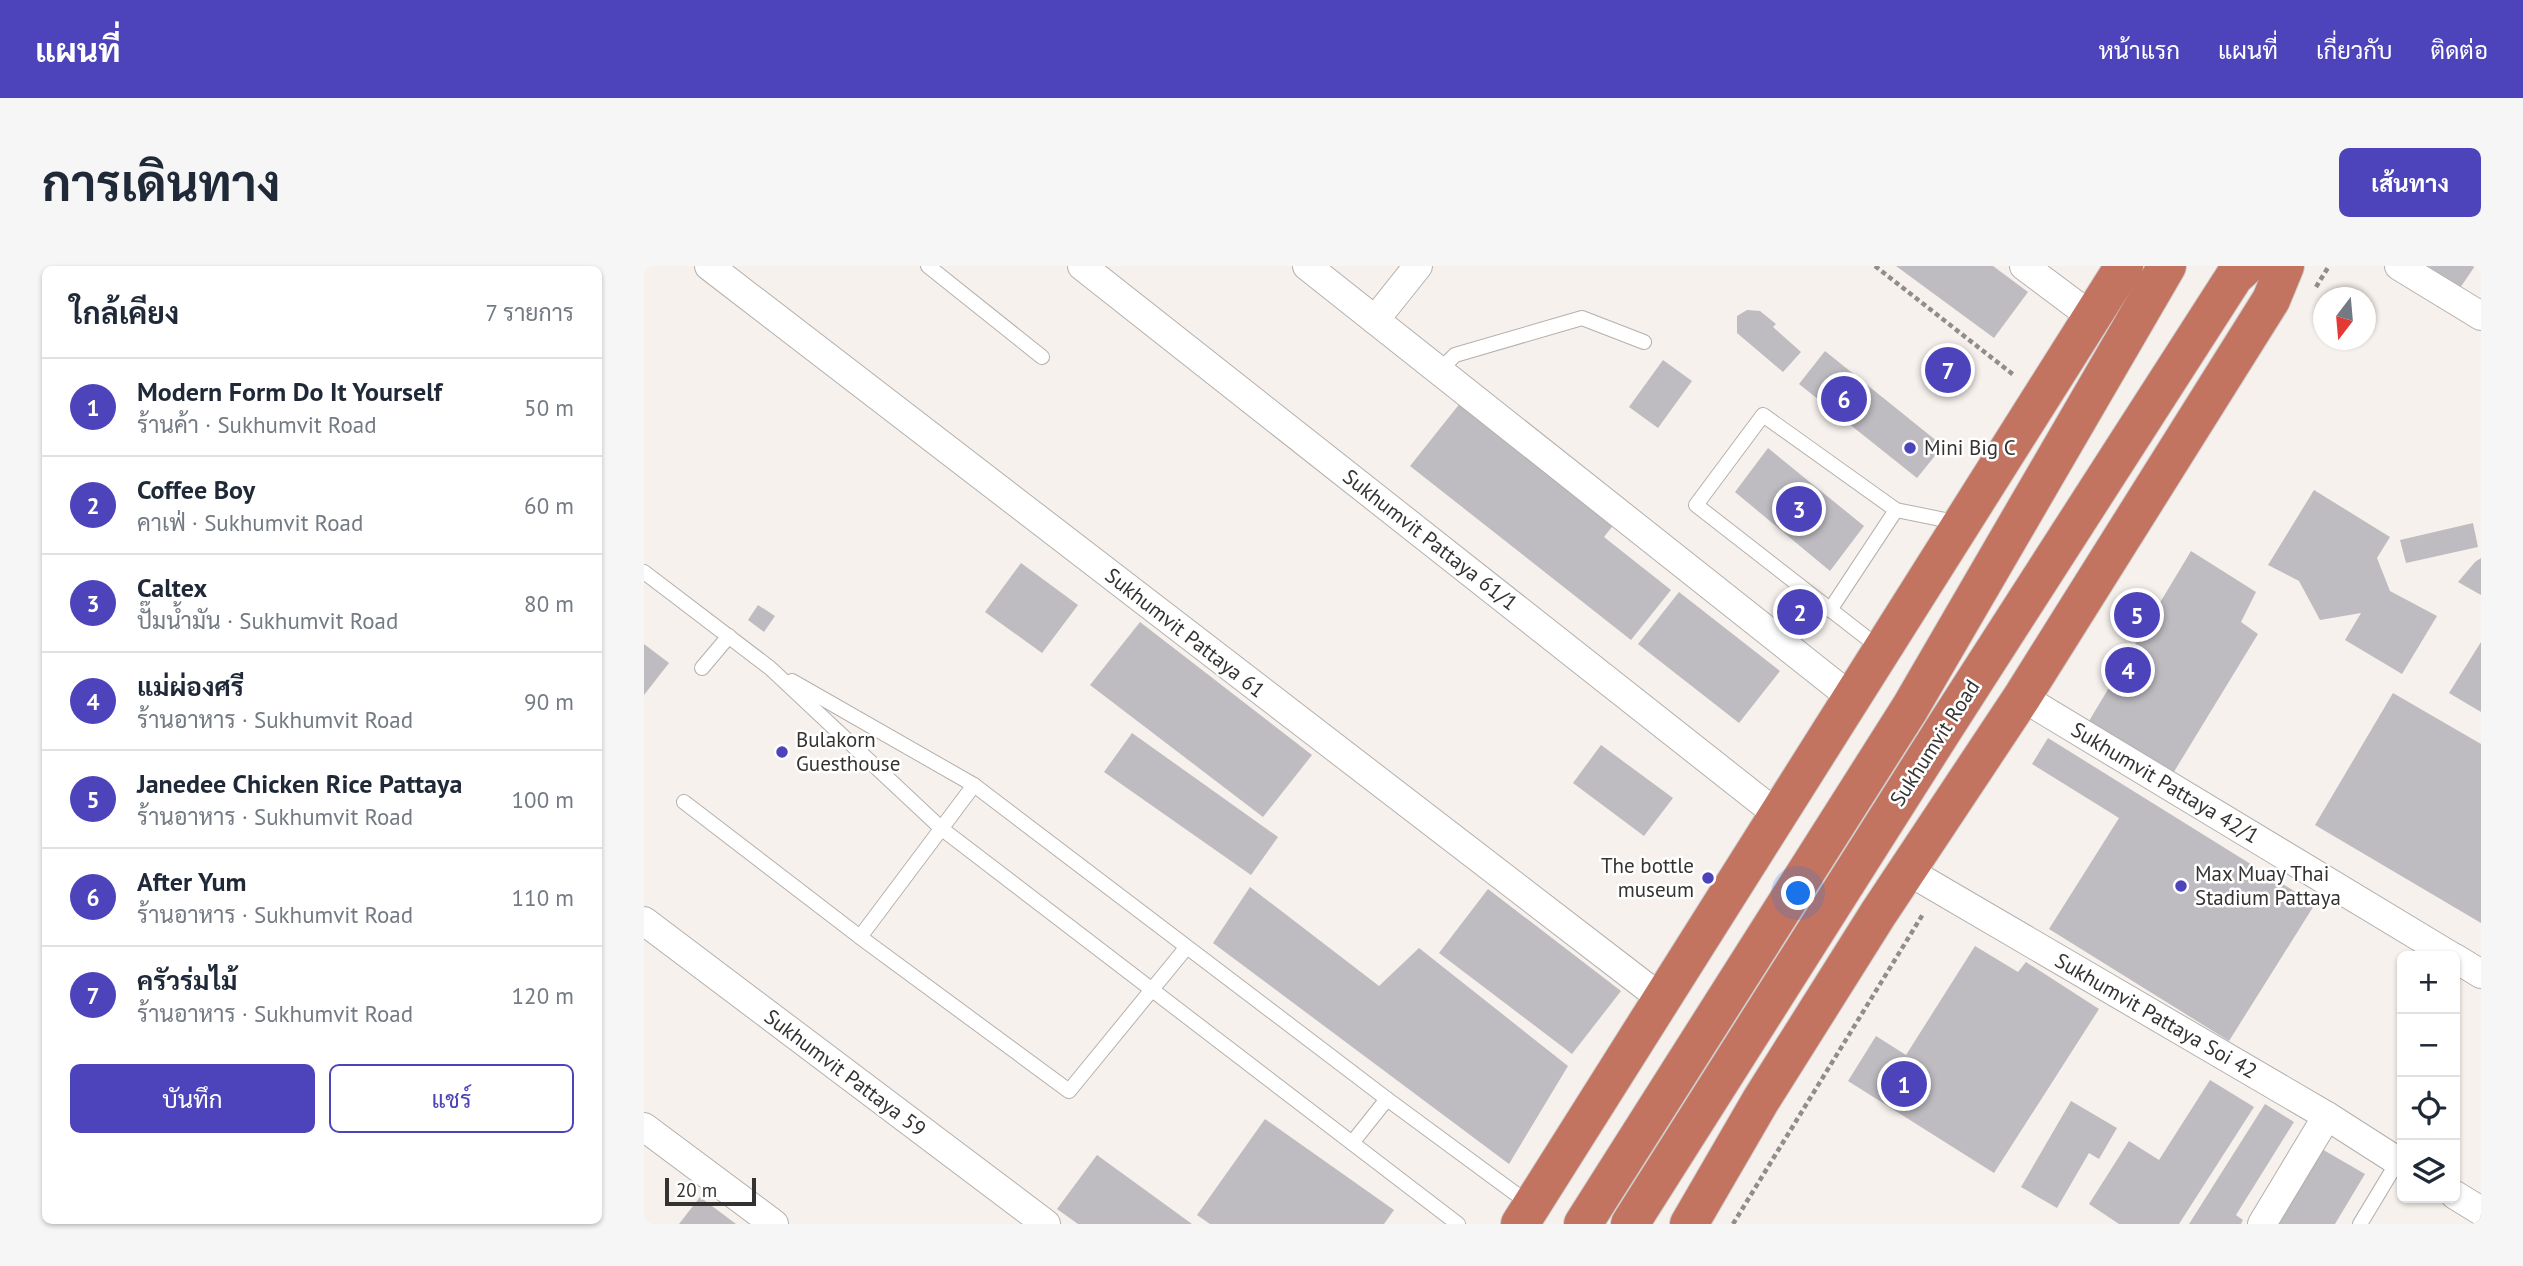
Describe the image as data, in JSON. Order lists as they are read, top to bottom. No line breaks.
{"streets":{"highway":["Sukhumvit Road"],"street":["Sukhumvit Pattaya 61/1","Sukhumvit Pattaya 61","Sukhumvit Pattaya 42/1","Sukhumvit Pattaya Soi 42","Sukhumvit Pattaya 59"]},"places":["Mini Big C","Bulakorn Guesthouse","The bottle museum","Max Muay Thai Stadium Pattaya"],"scale_bar":"20 m","north":"bottom","page":{"header":"แผนที่","nav":["หน้าแรก","แผนที่","เกี่ยวกับ","ติดต่อ"],"buttons":["เส้นทาง",["บันทึก","แชร์"]],"title":"การเดินทาง","heading":["ใกล้เคียง","7 รายการ"],"pins":["7","6","3","2","5","4","1"],"list":[{"mark":"1","name":"Modern Form Do It Yourself","note":"ร้านค้า · Sukhumvit Road","value":"50 m"},{"mark":"2","name":"Coffee Boy","note":"คาเฟ่ · Sukhumvit Road","value":"60 m"},{"mark":"3","name":"Caltex","note":"ปั๊มน้ำมัน · Sukhumvit Road","value":"80 m"},{"mark":"4","name":"แม่ผ่องศรี","note":"ร้านอาหาร · Sukhumvit Road","value":"90 m"},{"mark":"5","name":"Janedee Chicken Rice Pattaya","note":"ร้านอาหาร · Sukhumvit Road","value":"100 m"},{"mark":"6","name":"After Yum","note":"ร้านอาหาร · Sukhumvit Road","value":"110 m"},{"mark":"7","name":"ครัวร่มไม้","note":"ร้านอาหาร · Sukhumvit Road","value":"120 m"}],"map_buttons":["+","−"],"scale":"20 m"}}
